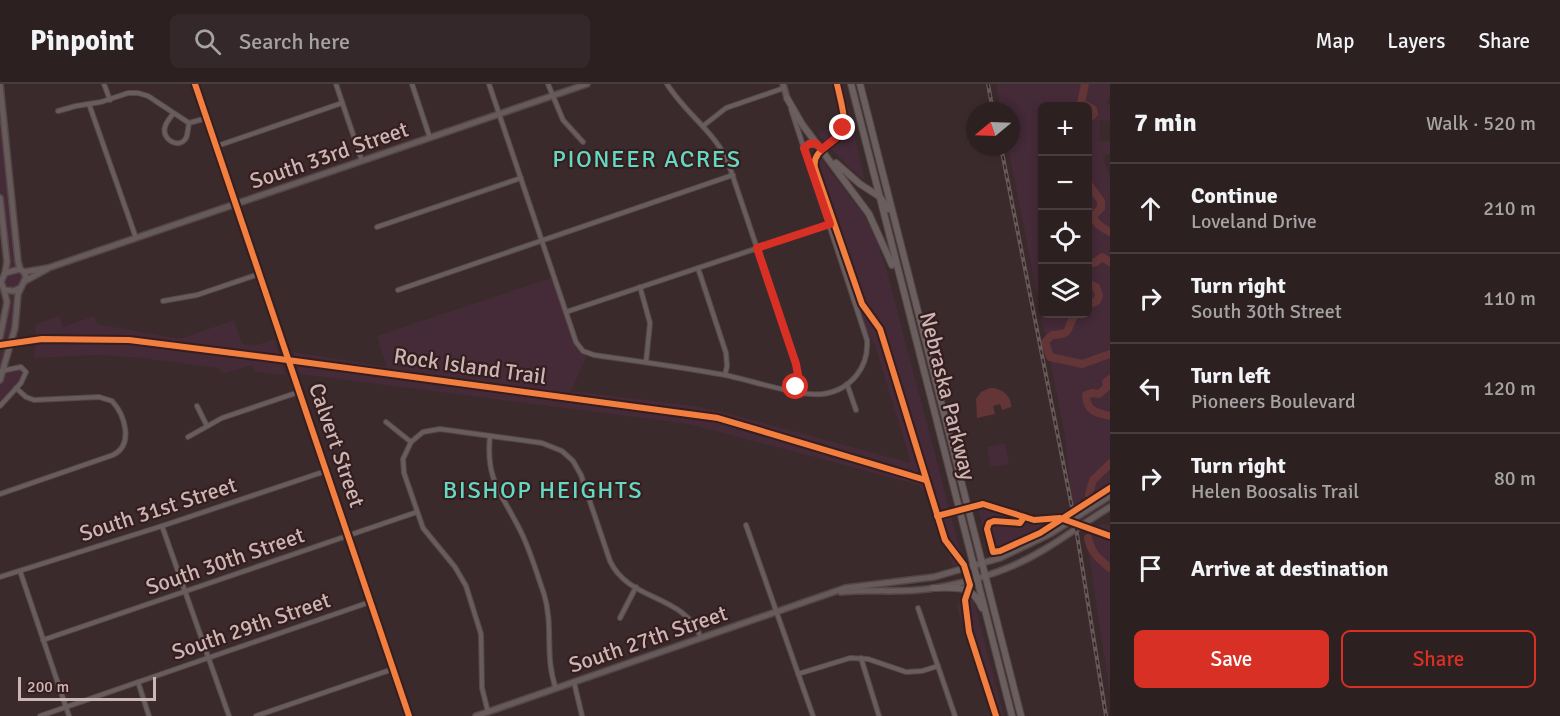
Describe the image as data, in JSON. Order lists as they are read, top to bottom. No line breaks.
{"streets":{"main road":["South 33rd Street","Nebraska Parkway","Calvert Street","South 27th Street"],"street":["South 31st Street","South 30th Street","South 29th Street"],"cycle path":["Rock Island Trail"]},"crossings":[["South 33rd Street","Calvert Street"],["Nebraska Parkway","South 27th Street"],["Calvert Street","South 31st Street"],["Calvert Street","South 30th Street"],["Calvert Street","South 29th Street"]],"districts":["PIONEER ACRES","BISHOP HEIGHTS"],"scale_bar":"200 m","north":"left","page":{"header":"Pinpoint","search":"Search here","nav":["Map","Layers","Share"],"heading":["7 min","Walk · 520 m"],"map_buttons":["+","−"],"list":[["Continue","Loveland Drive","210 m"],["Turn right","South 30th Street","110 m"],["Turn left","Pioneers Boulevard","120 m"],["Turn right","Helen Boosalis Trail","80 m"],"Arrive at destination"],"buttons":["Save","Share"],"scale":"200 m"}}
